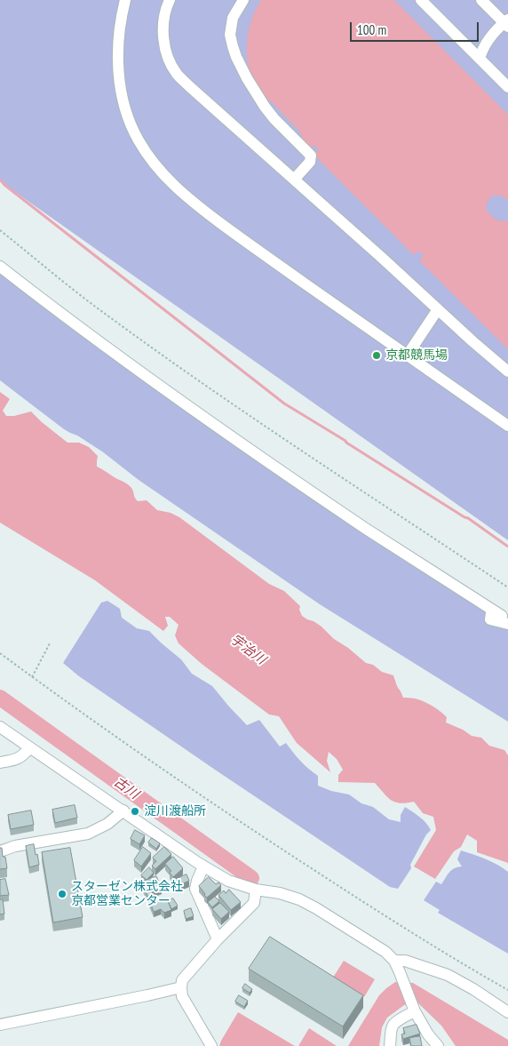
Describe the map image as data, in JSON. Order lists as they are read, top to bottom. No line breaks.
{"water":["宇治川","古川"],"places":["京都競馬場","淀川渡船所","スターゼン株式会社 京都営業センター"],"scale_bar":"100 m"}
